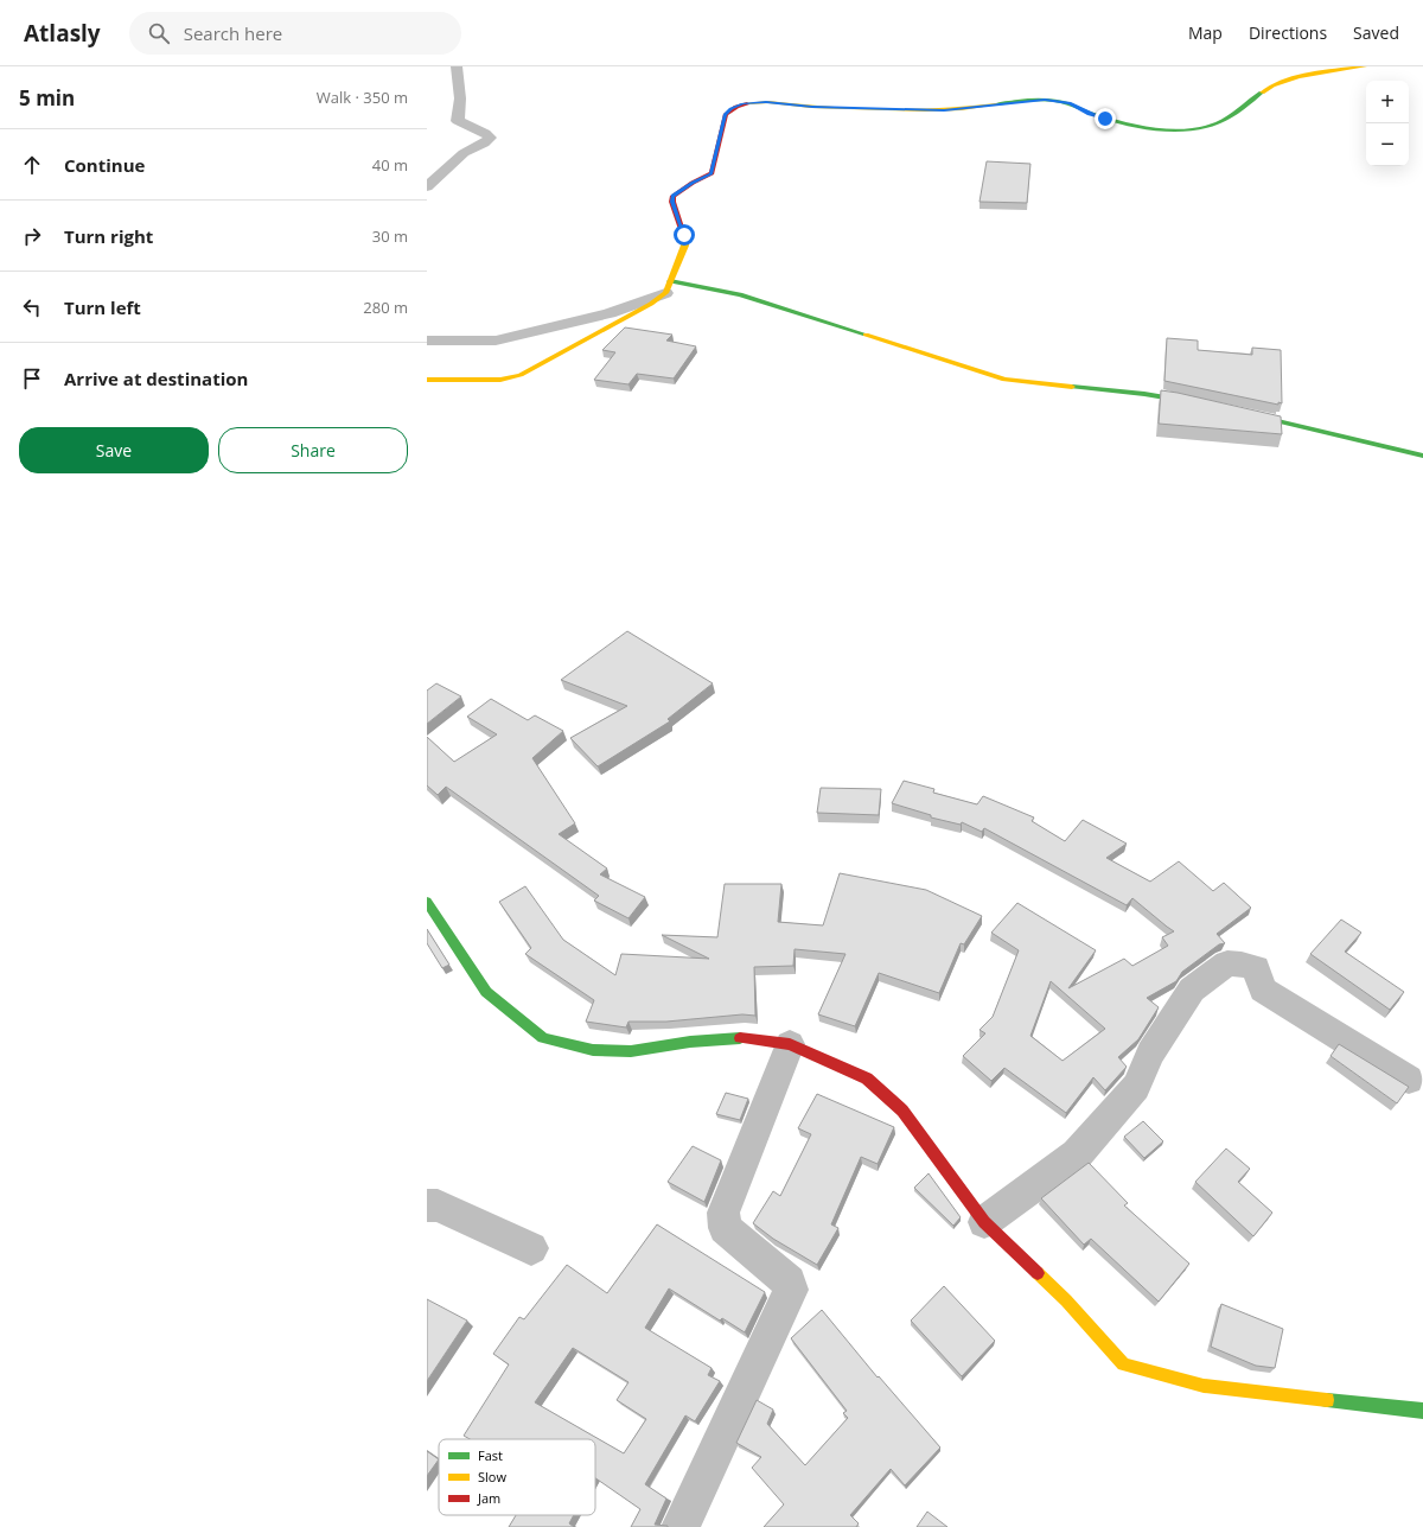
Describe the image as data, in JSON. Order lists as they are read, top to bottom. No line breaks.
{"legend":["Fast","Slow","Jam"],"page":{"header":"Atlasly","search":"Search here","nav":["Map","Directions","Saved"],"heading":["5 min","Walk · 350 m"],"map_buttons":["+","−"],"list":[["Continue","40 m"],["Turn right","30 m"],["Turn left","280 m"],"Arrive at destination"],"buttons":["Save","Share"]}}
